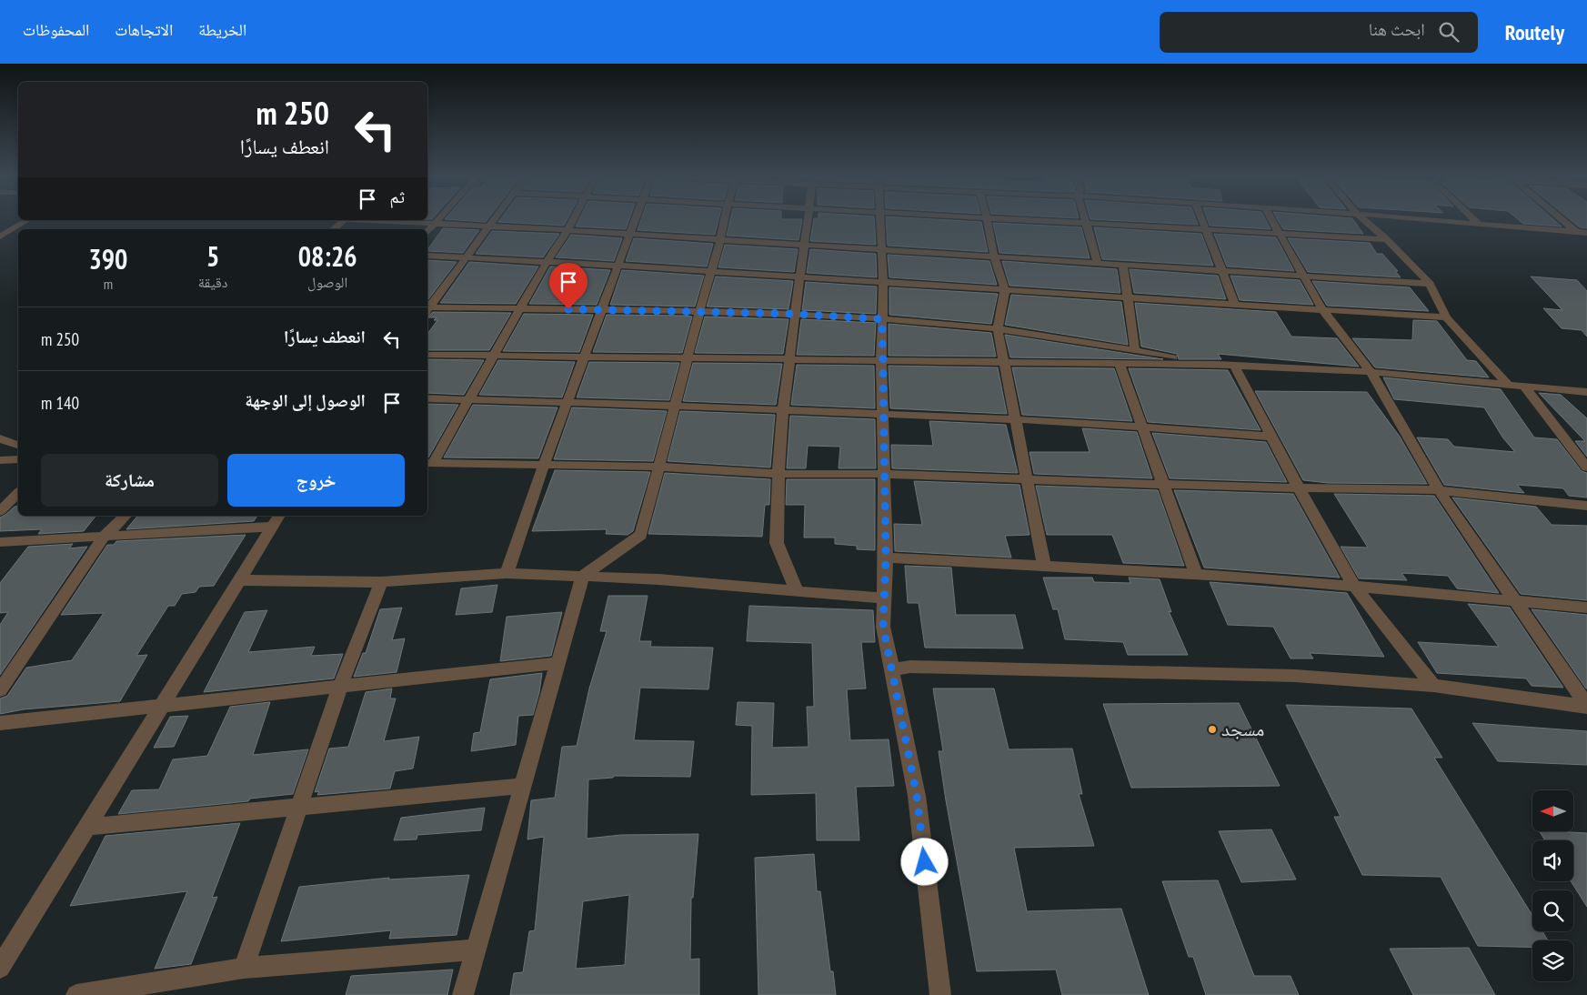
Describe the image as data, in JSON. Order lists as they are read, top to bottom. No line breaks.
{"places":["مسجد"],"north":"left","page":{"header":"Routely","search":"ابحث هنا","nav":["الخريطة","الاتجاهات","المحفوظات"],"turn":["250 m","انعطف يسارًا"],"then":"ثم","eta":["08:26","الوصول","5","دقيقة","390","m"],"list":[{"name":"انعطف يسارًا","value":"250 m"},{"name":"الوصول إلى الوجهة","value":"140 m"}],"buttons":["خروج","مشاركة"]}}
